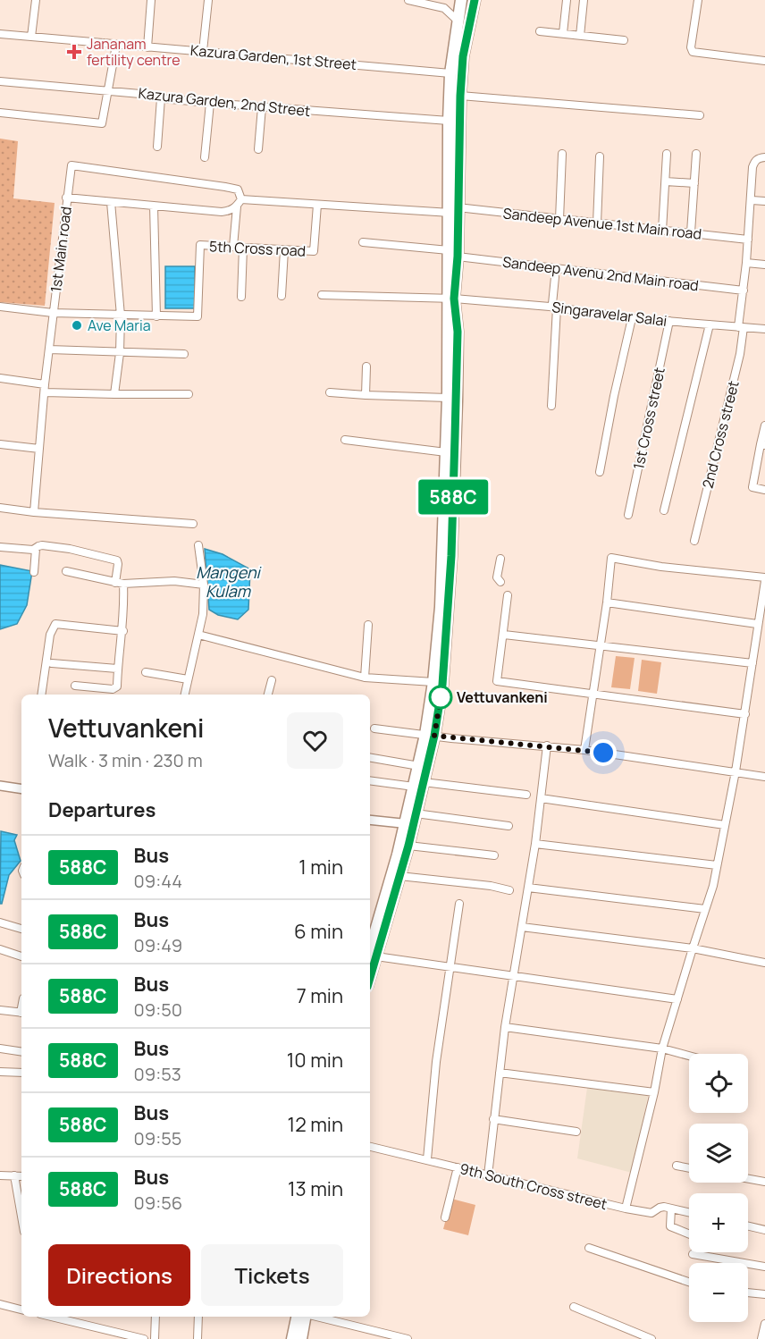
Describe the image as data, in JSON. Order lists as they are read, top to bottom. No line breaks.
{"streets":{"street":["Kazura Garden, 1st Street","Kazura Garden, 2nd Street","Sandeep Avenue 1st Main road","5th Cross road","1st Main road","Sandeep Avenu 2nd Main road","Singaravelar Salai","1st Cross street","2nd Cross street","9th South Cross street"]},"crossings":[["Sandeep Avenue 1st Main road","5th Cross road"],["Sandeep Avenue 1st Main road","1st Main road"],["Sandeep Avenue 1st Main road","2nd Cross street"],["5th Cross road","1st Main road"],["Sandeep Avenu 2nd Main road","2nd Cross street"],["Singaravelar Salai","1st Cross street"],["Singaravelar Salai","2nd Cross street"]],"water":["Mangeni Kulam"],"places":{"health":["Jananam fertility centre"],"other":["Ave Maria","Vettuvankeni"]},"lines":["bus line 588C"],"page":{"on_map":"588C","heading":[["Vettuvankeni","Walk · 3 min · 230 m"],"Departures"],"list":[{"mark":"588C","name":"Bus","note":"09:44","value":"1 min"},{"mark":"588C","name":"Bus","note":"09:49","value":"6 min"},{"mark":"588C","name":"Bus","note":"09:50","value":"7 min"},{"mark":"588C","name":"Bus","note":"09:53","value":"10 min"},{"mark":"588C","name":"Bus","note":"09:55","value":"12 min"},{"mark":"588C","name":"Bus","note":"09:56","value":"13 min"}],"map_buttons":["+","−"],"buttons":["Directions","Tickets"]}}
